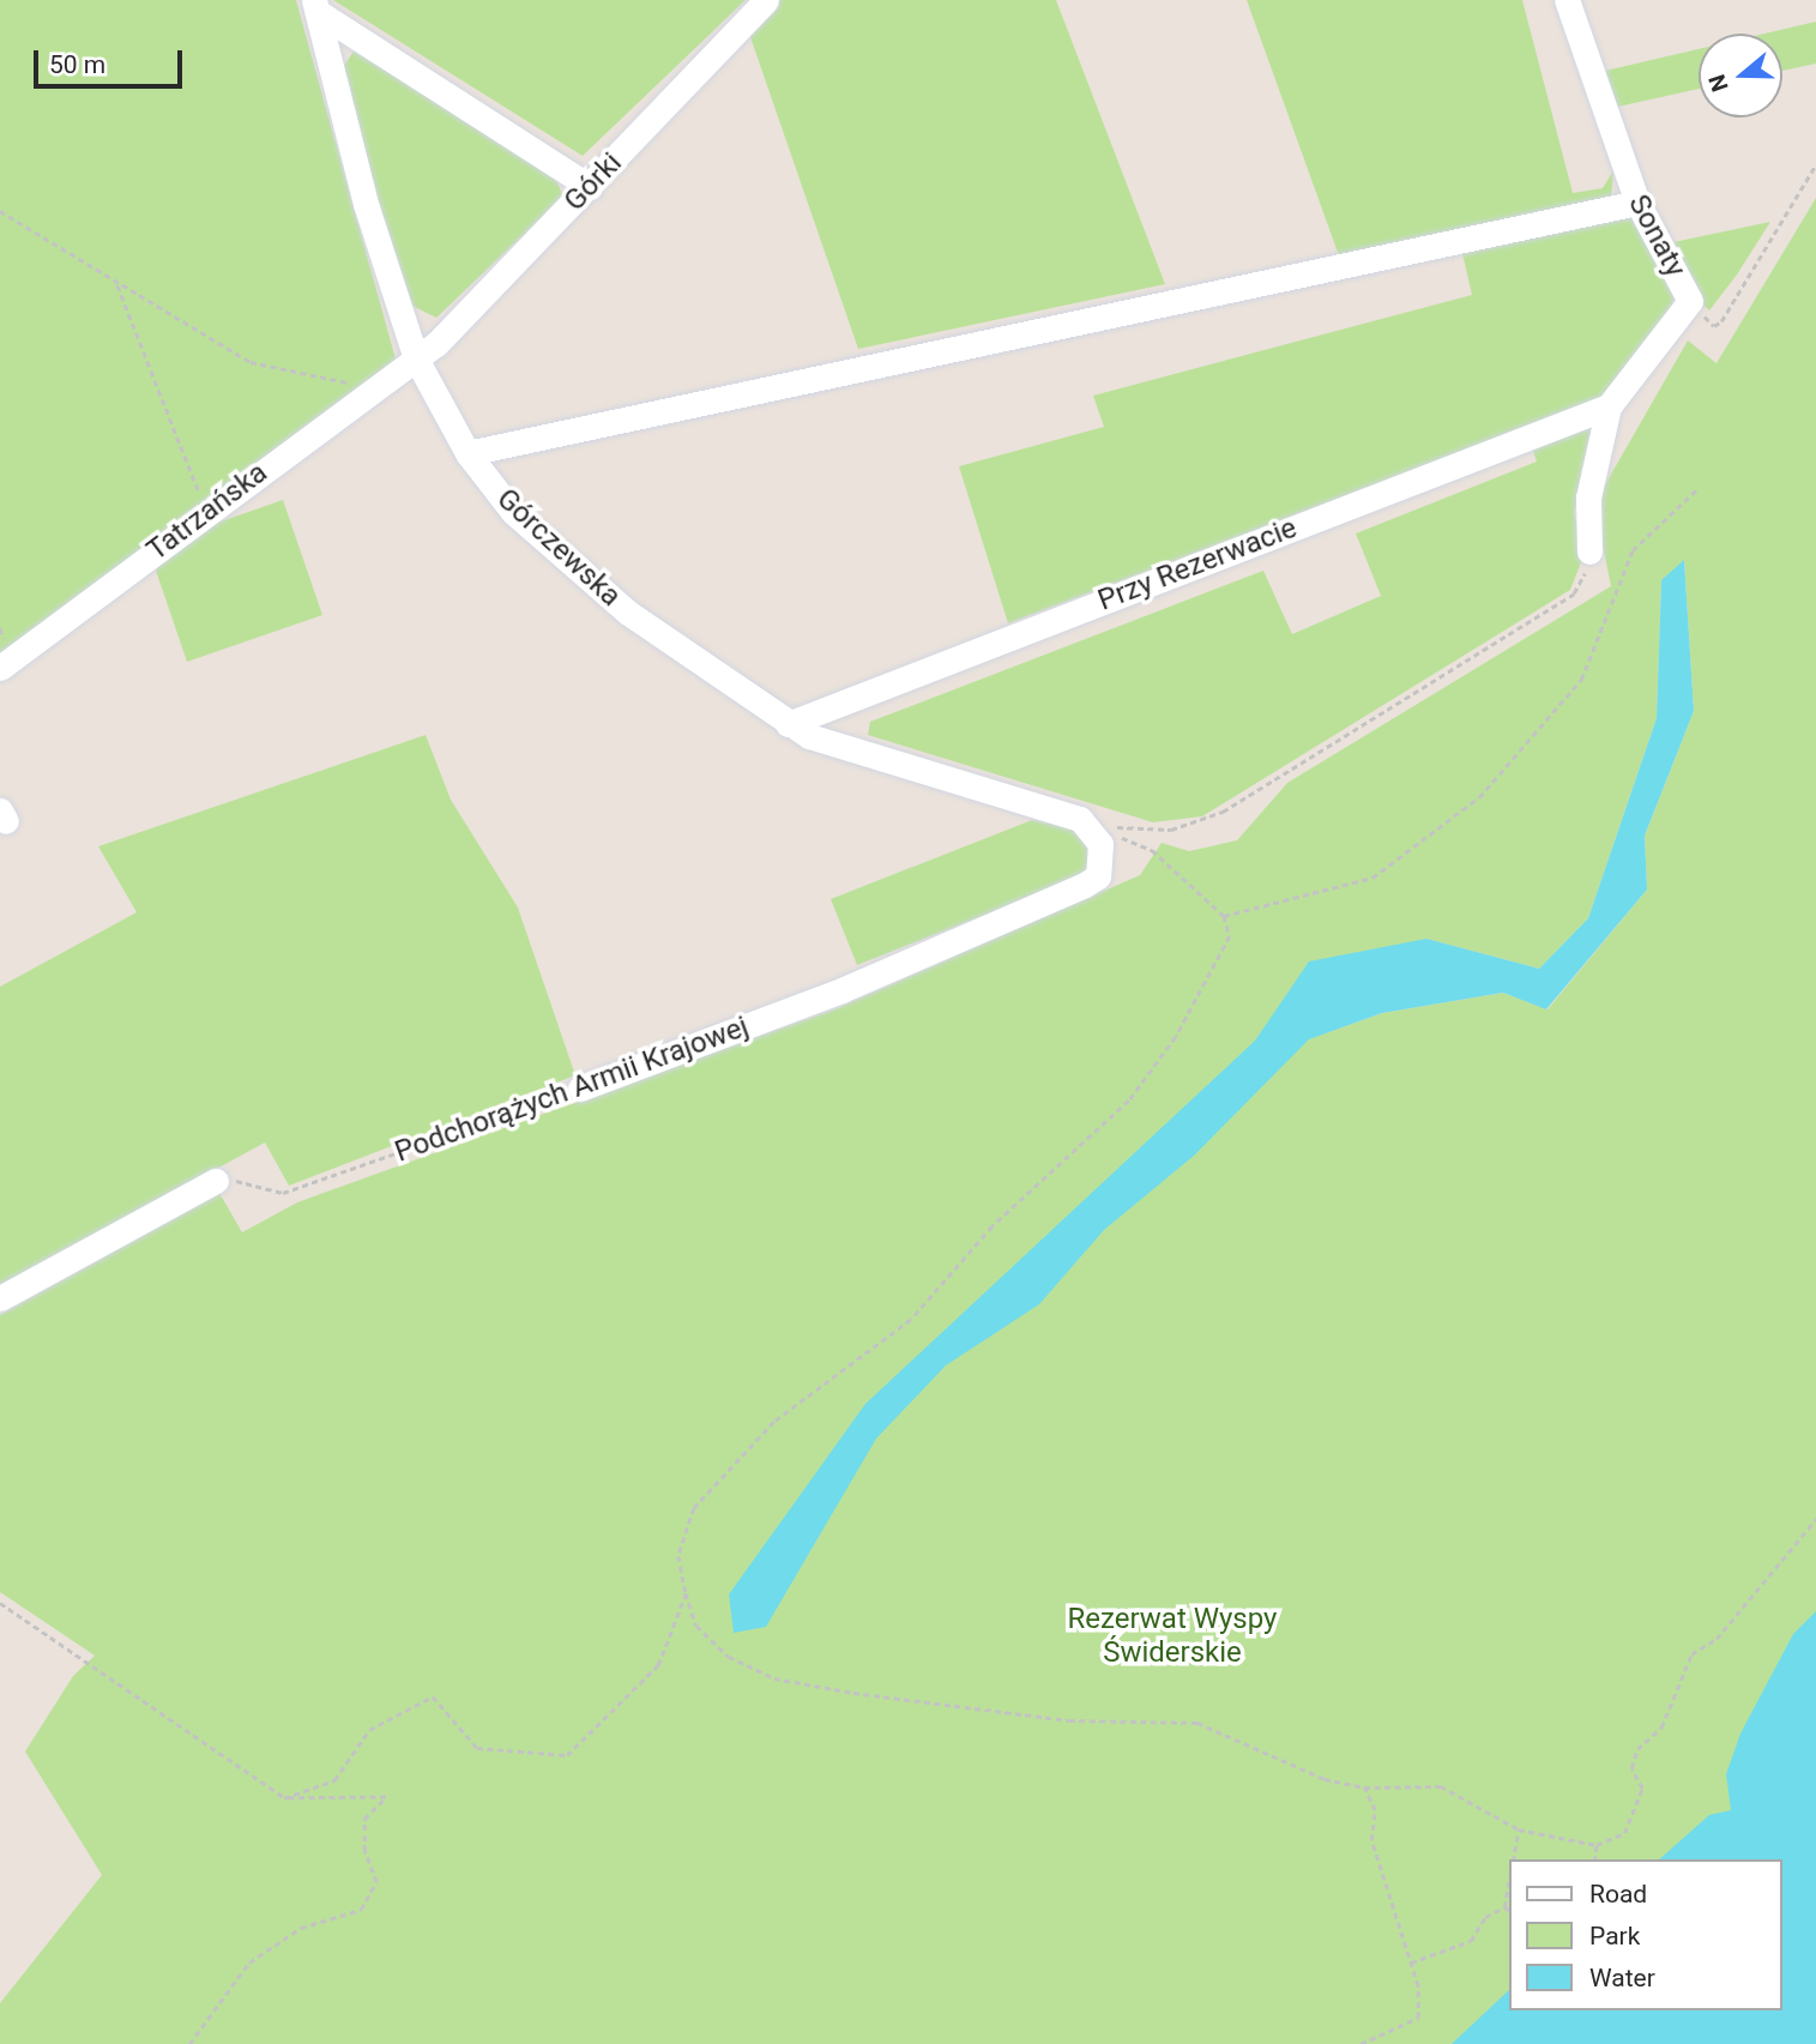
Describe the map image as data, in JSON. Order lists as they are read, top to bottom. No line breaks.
{"streets":{"street":["Górki","Sonaty","Tatrzańska","Górczewska","Przy Rezerwacie","Podchorążych Armii Krajowej"]},"crossings":[["Górki","Tatrzańska"],["Górki","Górczewska"],["Sonaty","Przy Rezerwacie"],["Tatrzańska","Górczewska"],["Górczewska","Przy Rezerwacie"],["Górczewska","Podchorążych Armii Krajowej"]],"parks":["Rezerwat Wyspy Świderskie"],"legend":["Road","Park","Water"],"scale_bar":"50 m","north":"left"}
